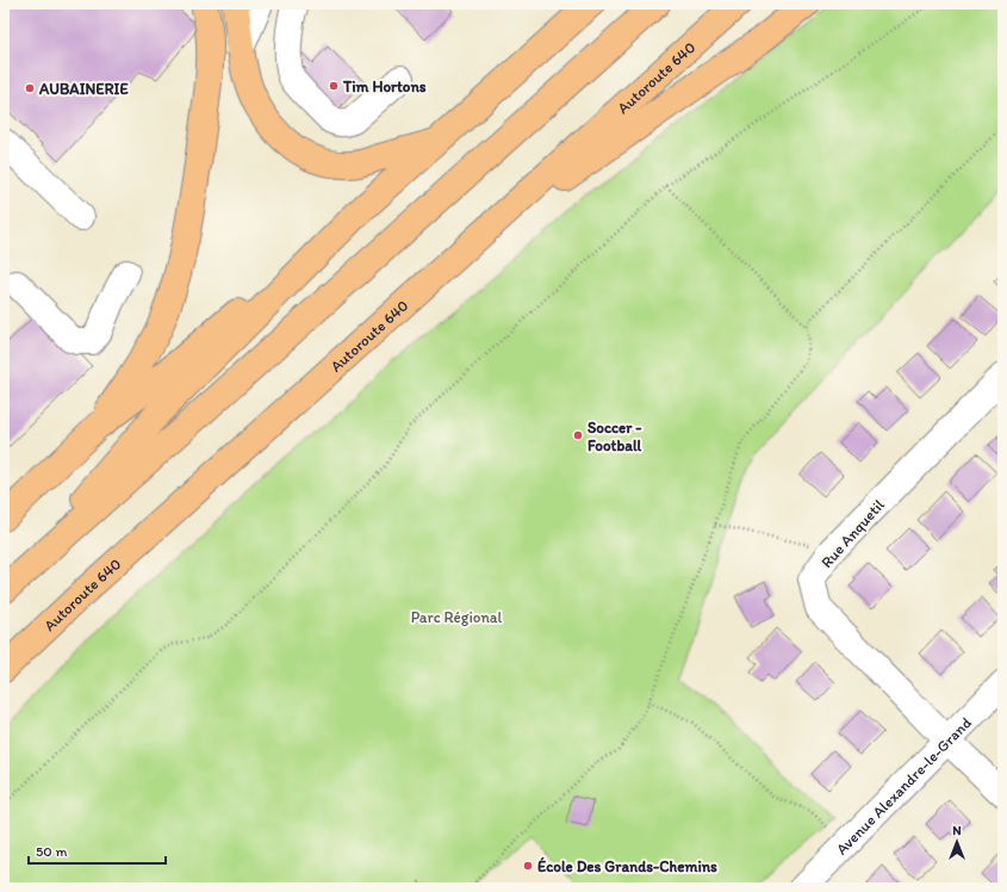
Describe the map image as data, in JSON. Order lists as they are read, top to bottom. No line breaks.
{"streets":{"highway":["Autoroute 640"],"street":["Rue Anquetil","Avenue Alexandre-le-Grand"]},"crossings":[["Rue Anquetil","Avenue Alexandre-le-Grand"]],"parks":["Parc Régional"],"places":["Tim Hortons","AUBAINERIE","Soccer - Football","École Des Grands-Chemins"],"scale_bar":"50 m","north":"top"}
